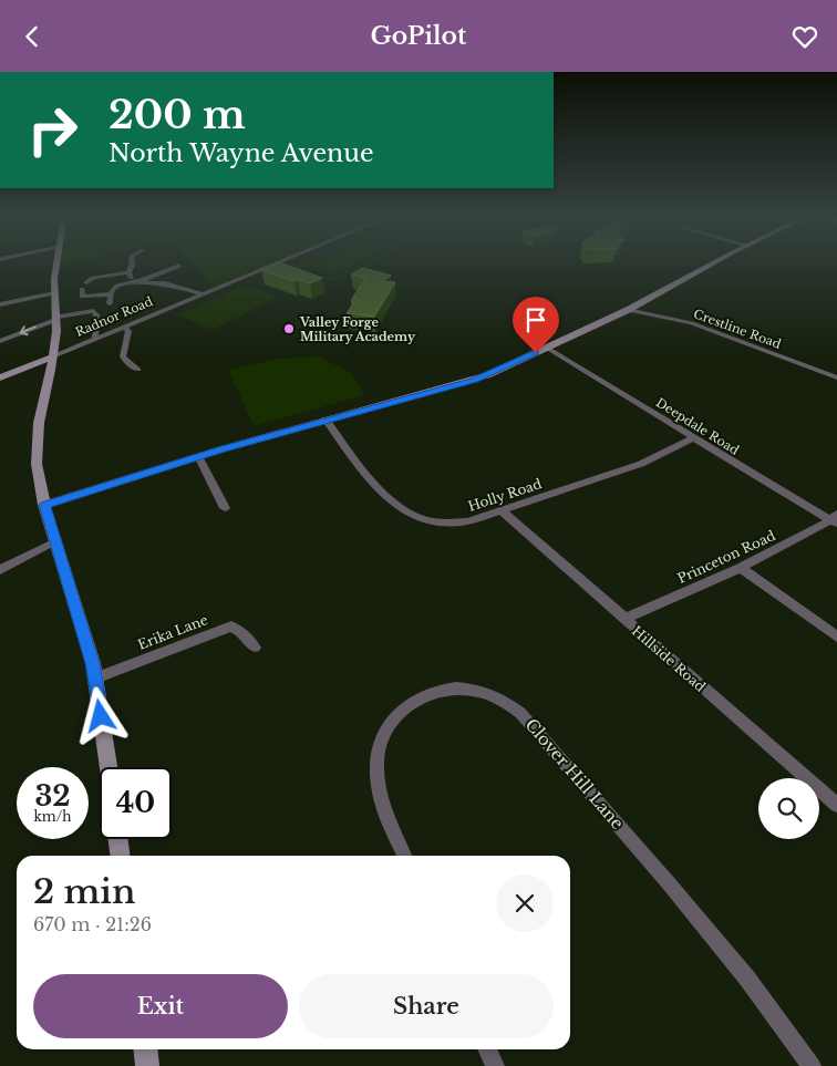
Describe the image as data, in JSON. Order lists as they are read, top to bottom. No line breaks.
{"streets":{"street":["Radnor Road","Crestline Road","Deepdale Road","Holly Road","Princeton Road","Erika Lane","Hillside Road","Clover Hill Lane"]},"crossings":[["Deepdale Road","Holly Road"],["Deepdale Road","Princeton Road"],["Holly Road","Hillside Road"],["Princeton Road","Hillside Road"]],"places":["Valley Forge Military Academy"],"page":{"header":"GoPilot","turn":["200 m","North Wayne Avenue"],"speed":"32 km/h","limit":"40","heading":["2 min","670 m · 21:26"],"buttons":["Exit","Share"]}}
